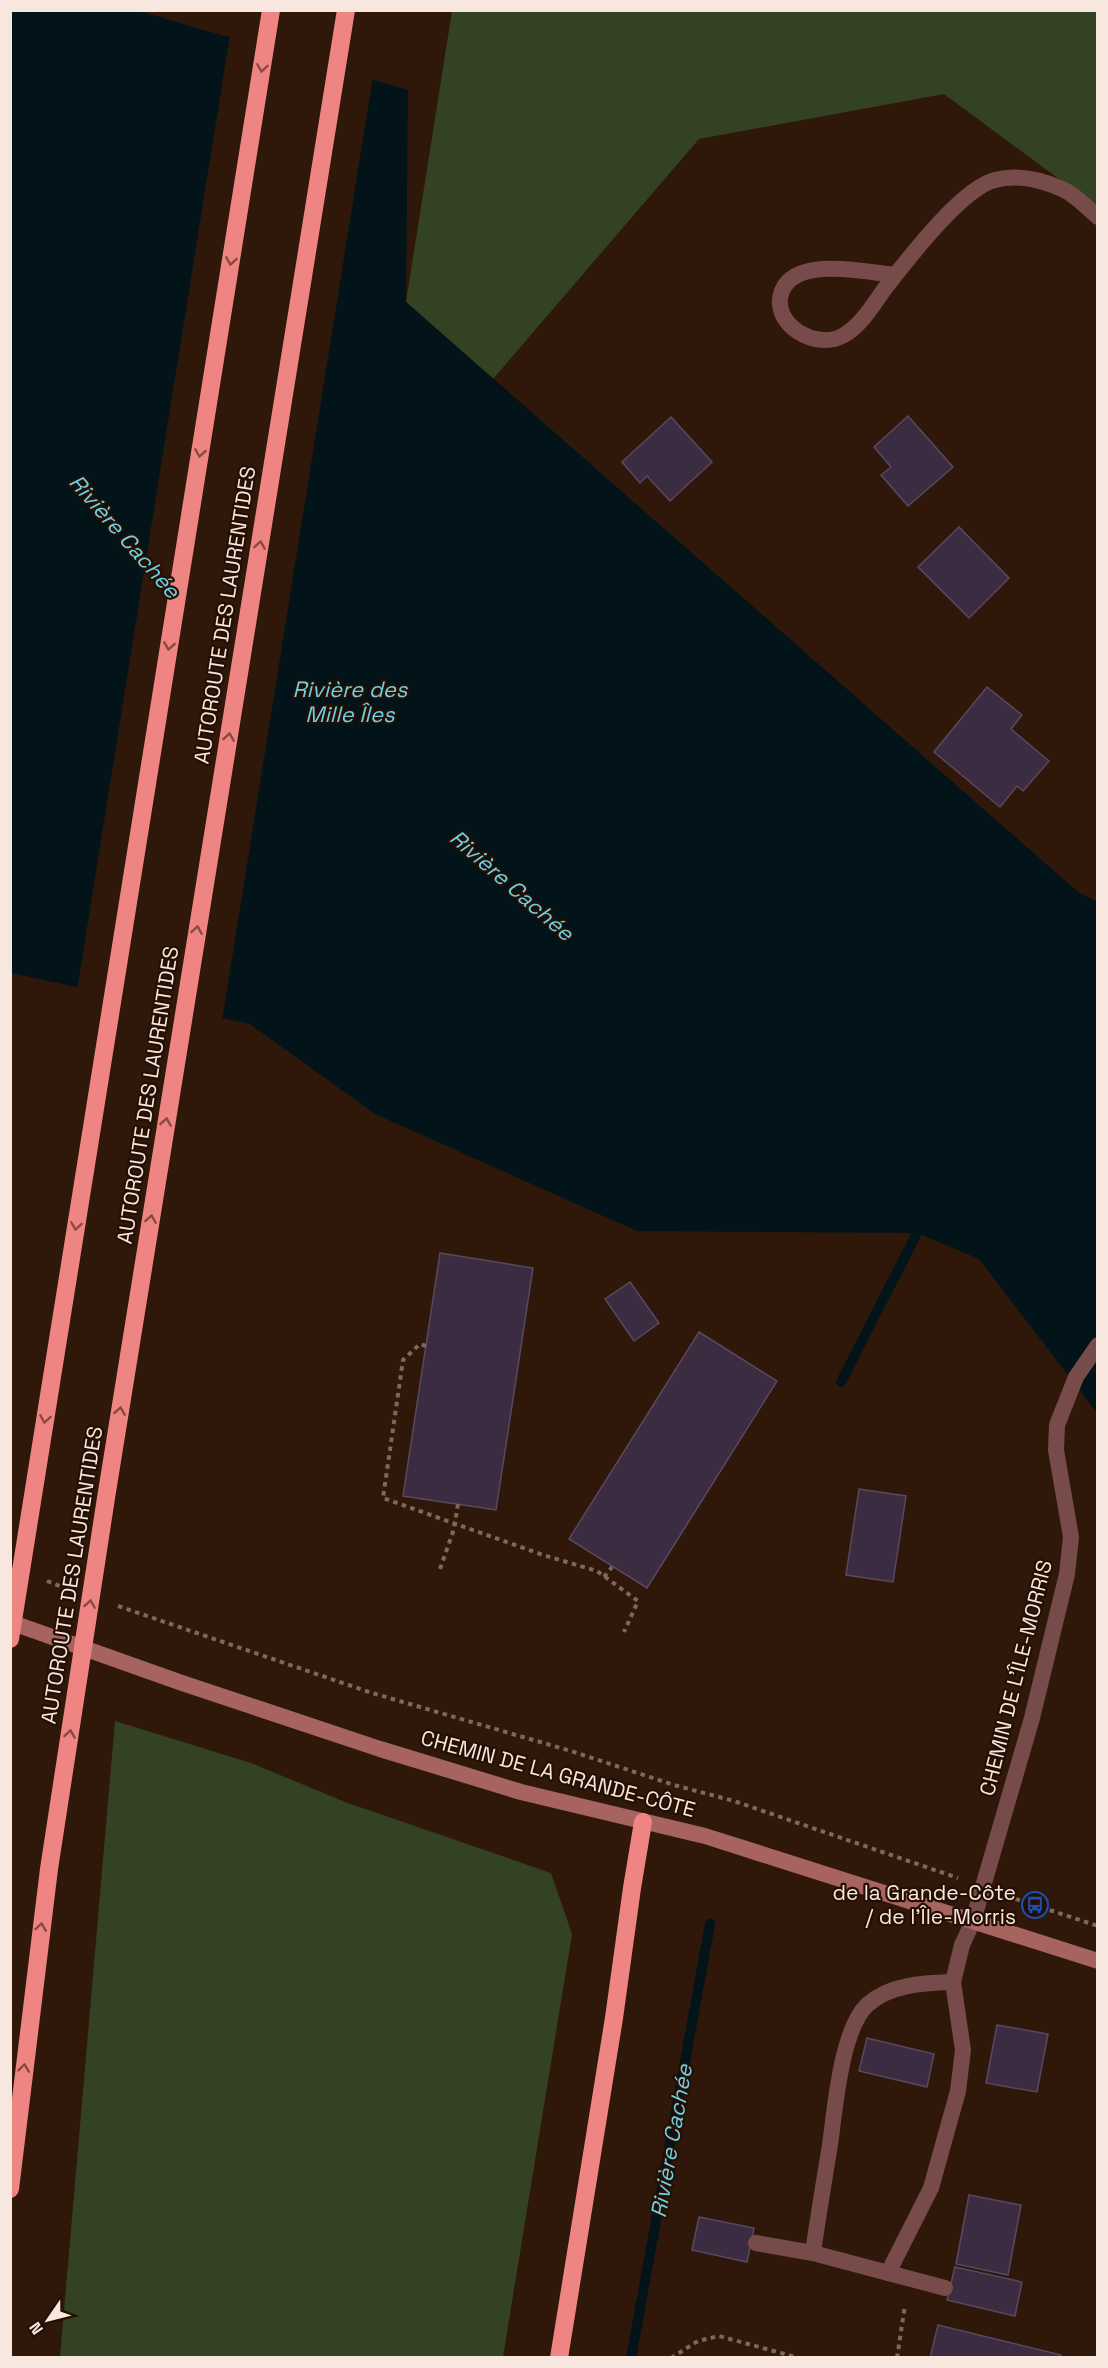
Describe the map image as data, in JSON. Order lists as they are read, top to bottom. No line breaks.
{"streets":{"highway":["AUTOROUTE DES LAURENTIDES"],"main road":["CHEMIN DE LA GRANDE-CÔTE"],"street":["CHEMIN DE L'ÎLE-MORRIS"]},"crossings":[["CHEMIN DE L'ÎLE-MORRIS","CHEMIN DE LA GRANDE-CÔTE"]],"water":["Rivière Cachée","Rivière des Mille Îles"],"places":{"bus stop":["de la Grande-Côte / de l'Île-Morris"]},"north":"bottom left"}
